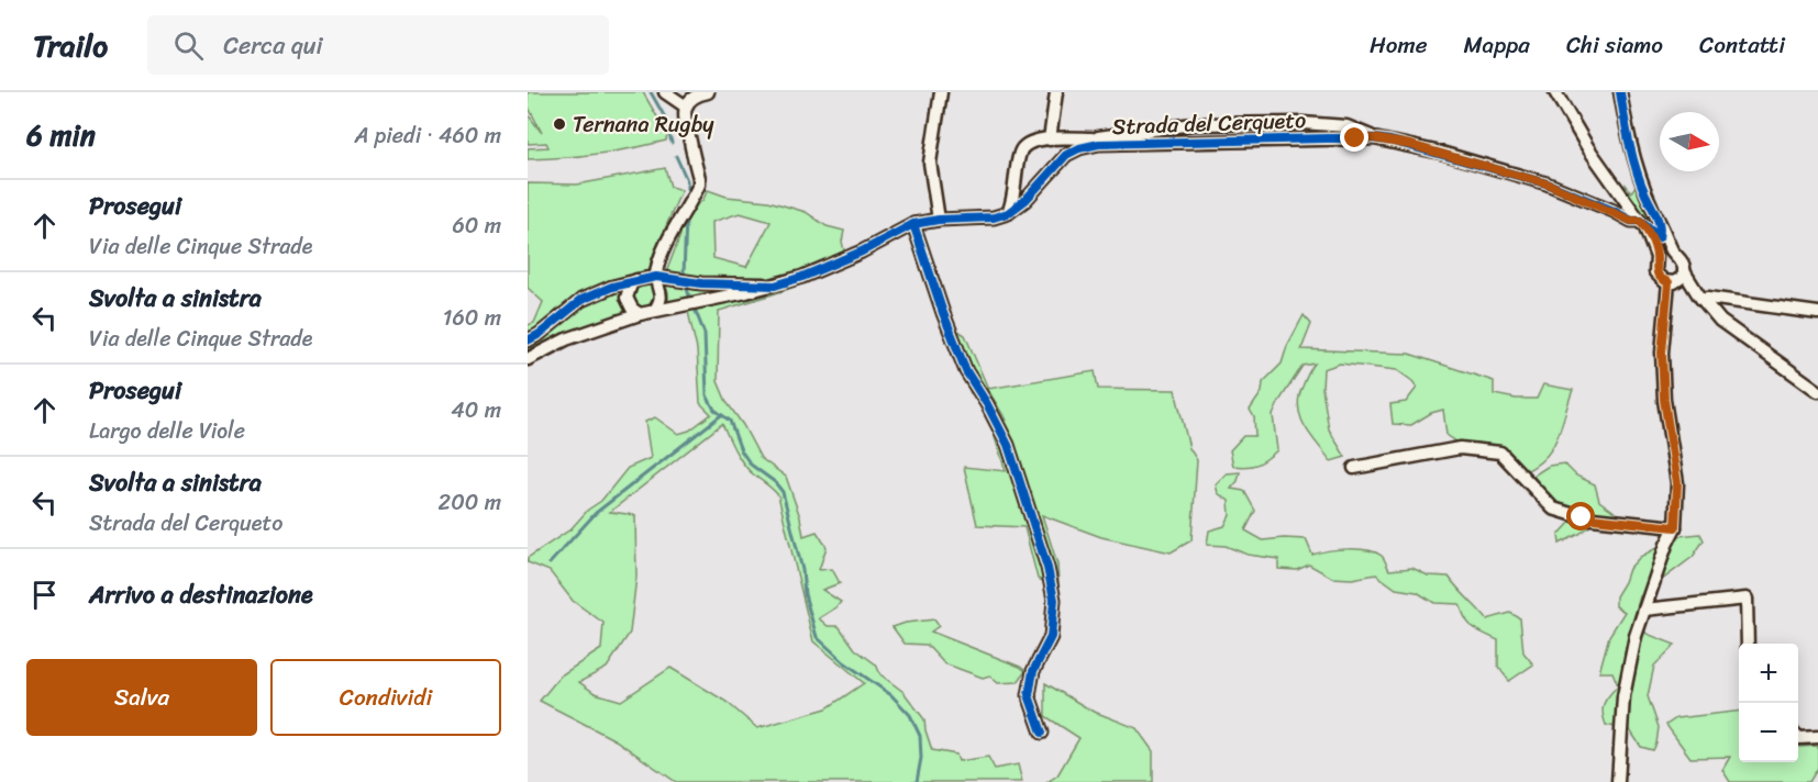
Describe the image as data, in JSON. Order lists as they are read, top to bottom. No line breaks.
{"streets":{"street":["Strada del Cerqueto"]},"places":["Ternana Rugby"],"north":"right","page":{"header":"Trailo","search":"Cerca qui","nav":["Home","Mappa","Chi siamo","Contatti"],"heading":["6 min","A piedi · 460 m"],"list":[["Prosegui","Via delle Cinque Strade","60 m"],["Svolta a sinistra","Via delle Cinque Strade","160 m"],["Prosegui","Largo delle Viole","40 m"],["Svolta a sinistra","Strada del Cerqueto","200 m"],"Arrivo a destinazione"],"buttons":["Salva","Condividi"],"map_buttons":["+","−"]}}
